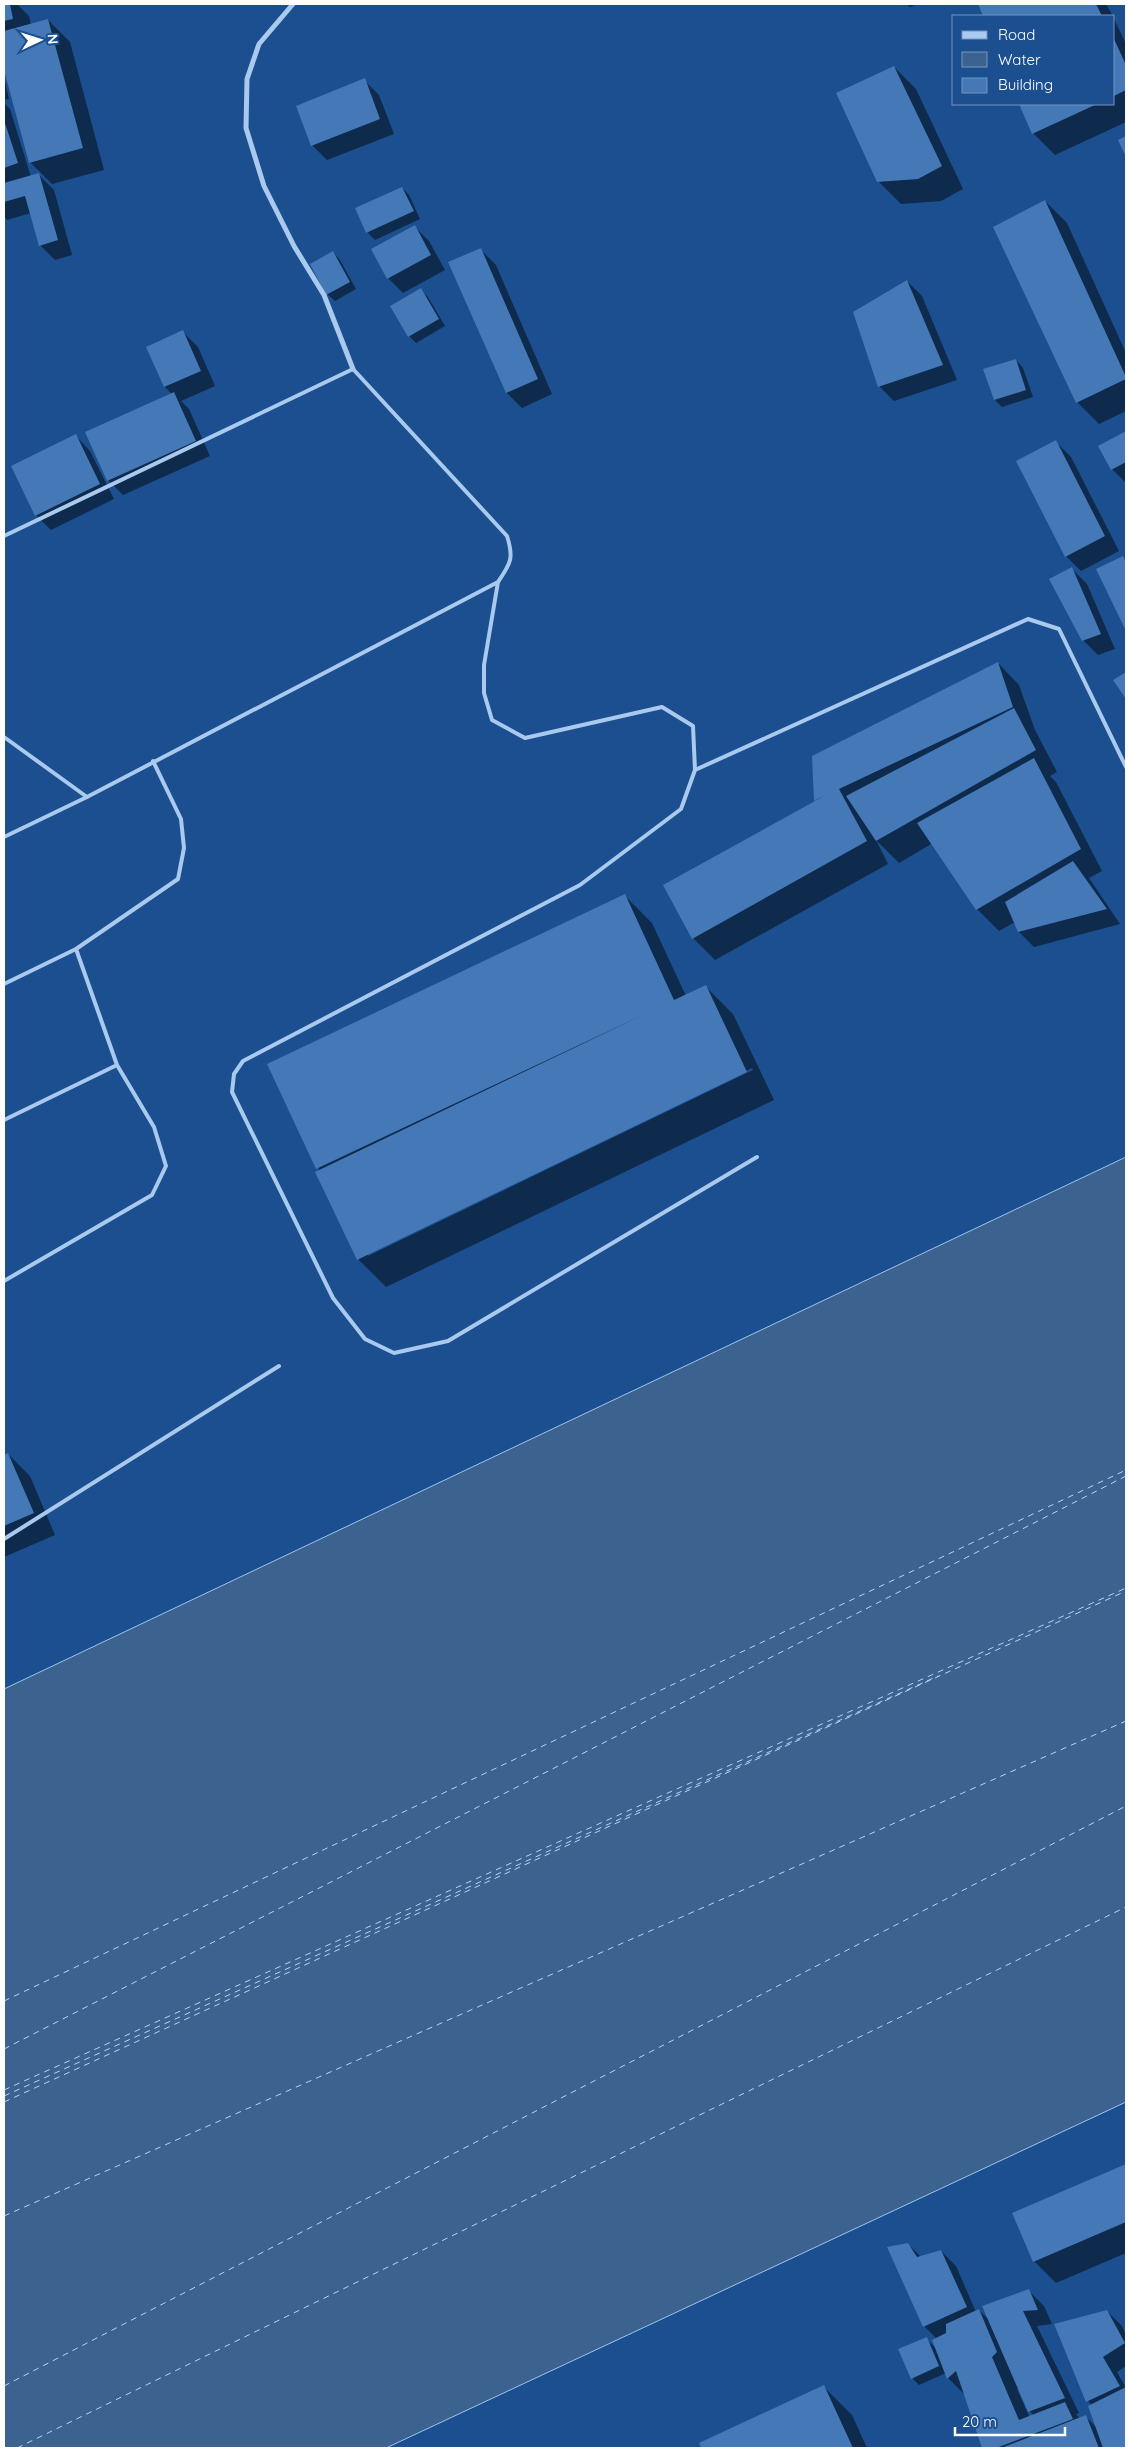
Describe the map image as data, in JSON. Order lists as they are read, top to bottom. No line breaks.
{"legend":["Road","Water","Building"],"scale_bar":"20 m","north":"right"}
